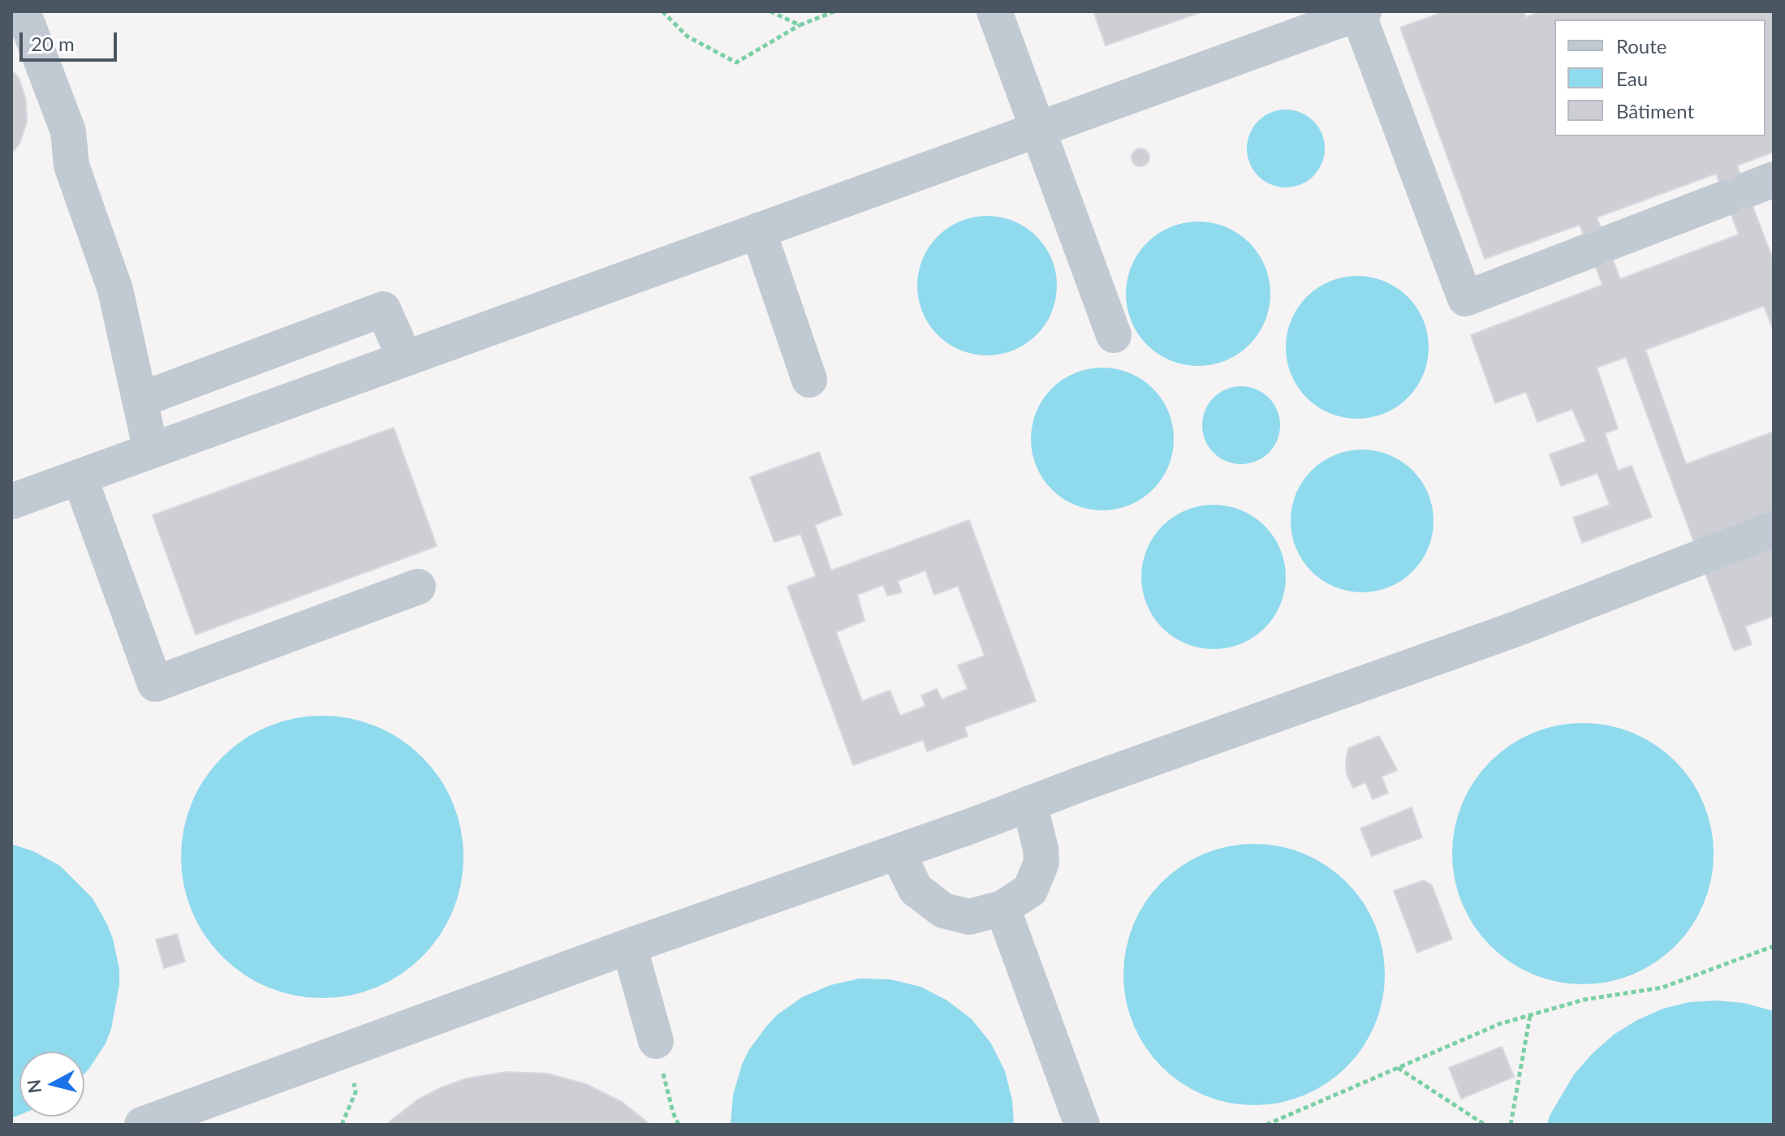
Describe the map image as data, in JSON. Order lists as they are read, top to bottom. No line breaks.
{"legend":["Route","Eau","Bâtiment"],"scale_bar":"20 m","north":"left"}
